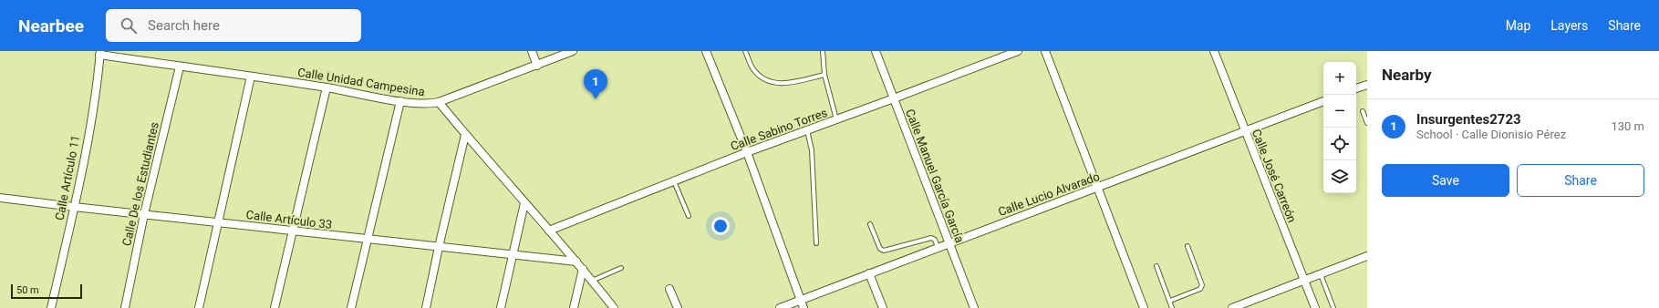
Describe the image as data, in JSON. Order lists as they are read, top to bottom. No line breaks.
{"streets":{"street":["Calle Unidad Campesina","Calle Sabino Torres","Calle Manuel García García","Calle José Carreón","Calle Artículo 11","Calle De los Estudiantes","Calle Lucio Alvarado","Calle Artículo 33"]},"crossings":[["Calle Unidad Campesina","Calle Sabino Torres"],["Calle Unidad Campesina","Calle Artículo 11"],["Calle Unidad Campesina","Calle De los Estudiantes"],["Calle Unidad Campesina","Calle Artículo 33"],["Calle Sabino Torres","Calle Manuel García García"],["Calle Manuel García García","Calle Lucio Alvarado"],["Calle José Carreón","Calle Lucio Alvarado"],["Calle Artículo 11","Calle Artículo 33"],["Calle De los Estudiantes","Calle Artículo 33"]],"scale_bar":"50 m","page":{"header":"Nearbee","search":"Search here","nav":["Map","Layers","Share"],"heading":"Nearby","map_buttons":["+","−"],"pins":"1","list":[{"mark":"1","name":"Insurgentes2723","note":"School · Calle Dionisio Pérez","value":"130 m"}],"buttons":["Save","Share"],"scale":"50 m"}}
